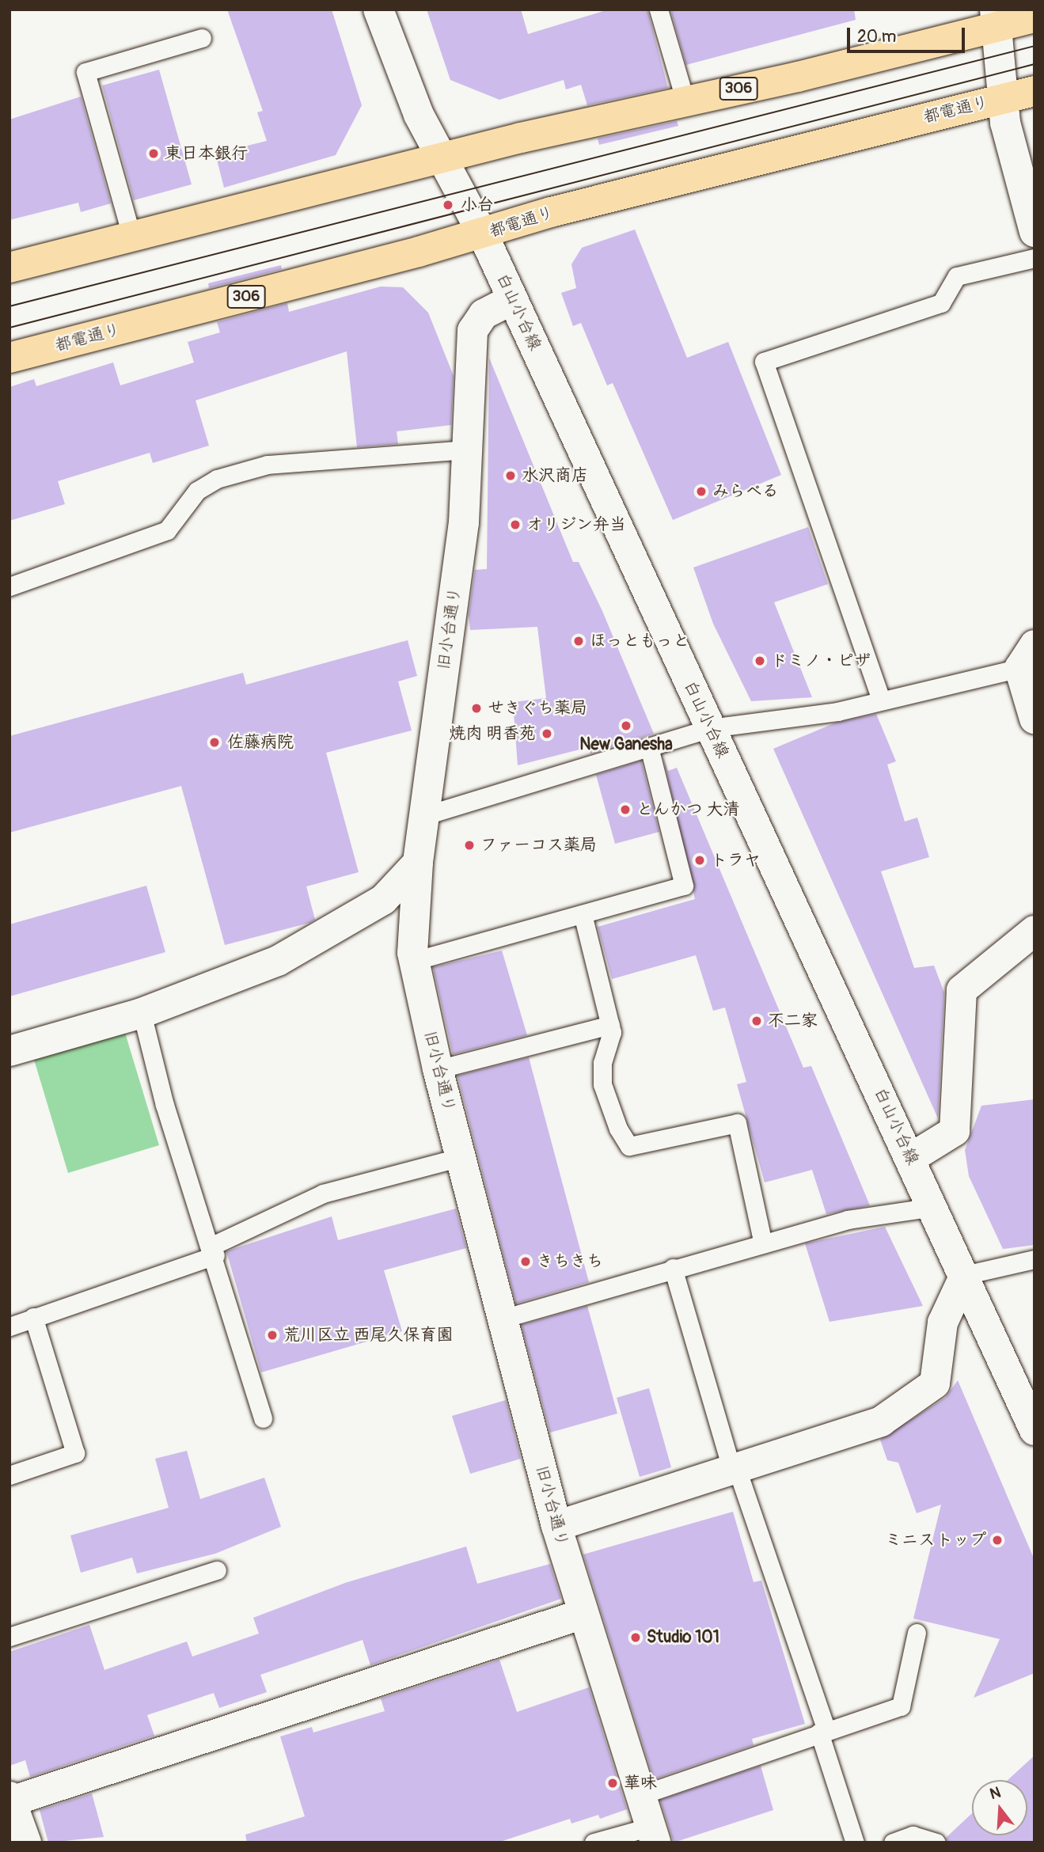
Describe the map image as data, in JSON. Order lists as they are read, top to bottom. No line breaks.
{"streets":{"main road":["306","都電通り"],"street":["白山小台線","旧小台通り"]},"crossings":[["306","白山小台線"],["都電通り","白山小台線"],["白山小台線","旧小台通り"]],"places":["東日本銀行","小台","水沢商店","みらべる","オリジン弁当","ほっともっと","ドミノ・ピザ","せきぐち薬局","New Ganesha","焼肉 明香苑","佐藤病院","とんかつ 大清","ファーコス薬局","トラヤ","不二家","きちきち","荒川区立 西尾久保育園","ミニストップ","Studio 101","華味"],"scale_bar":"20 m","north":"top"}
